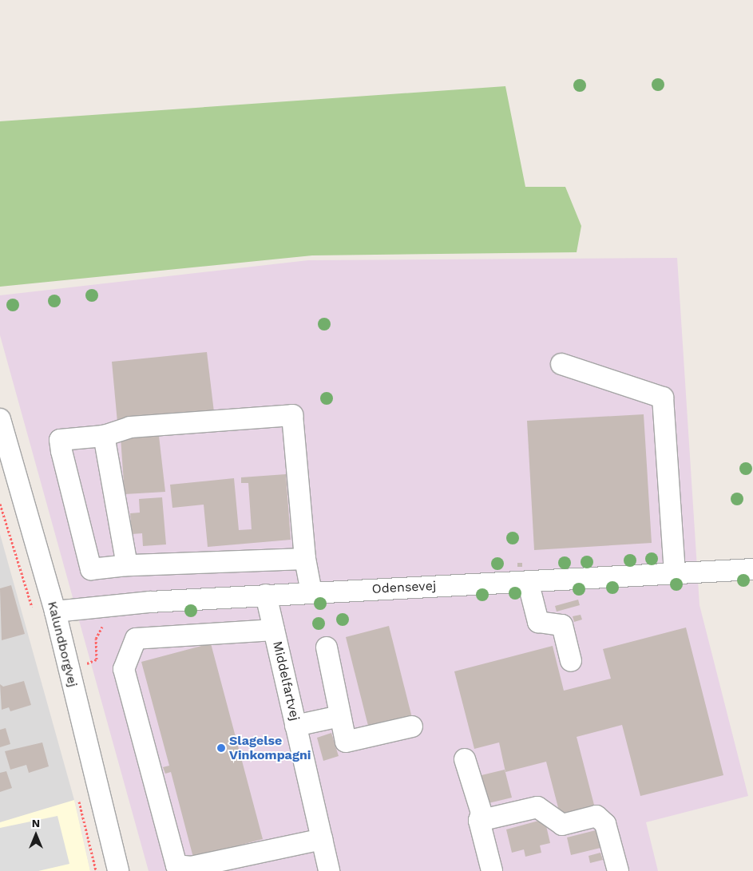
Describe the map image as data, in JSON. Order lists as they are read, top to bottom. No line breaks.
{"streets":{"street":["Odensevej","Kalundborgvej","Middelfartvej"]},"crossings":[["Odensevej","Kalundborgvej"],["Odensevej","Middelfartvej"]],"places":["Slagelse Vinkompagni"],"north":"top"}
